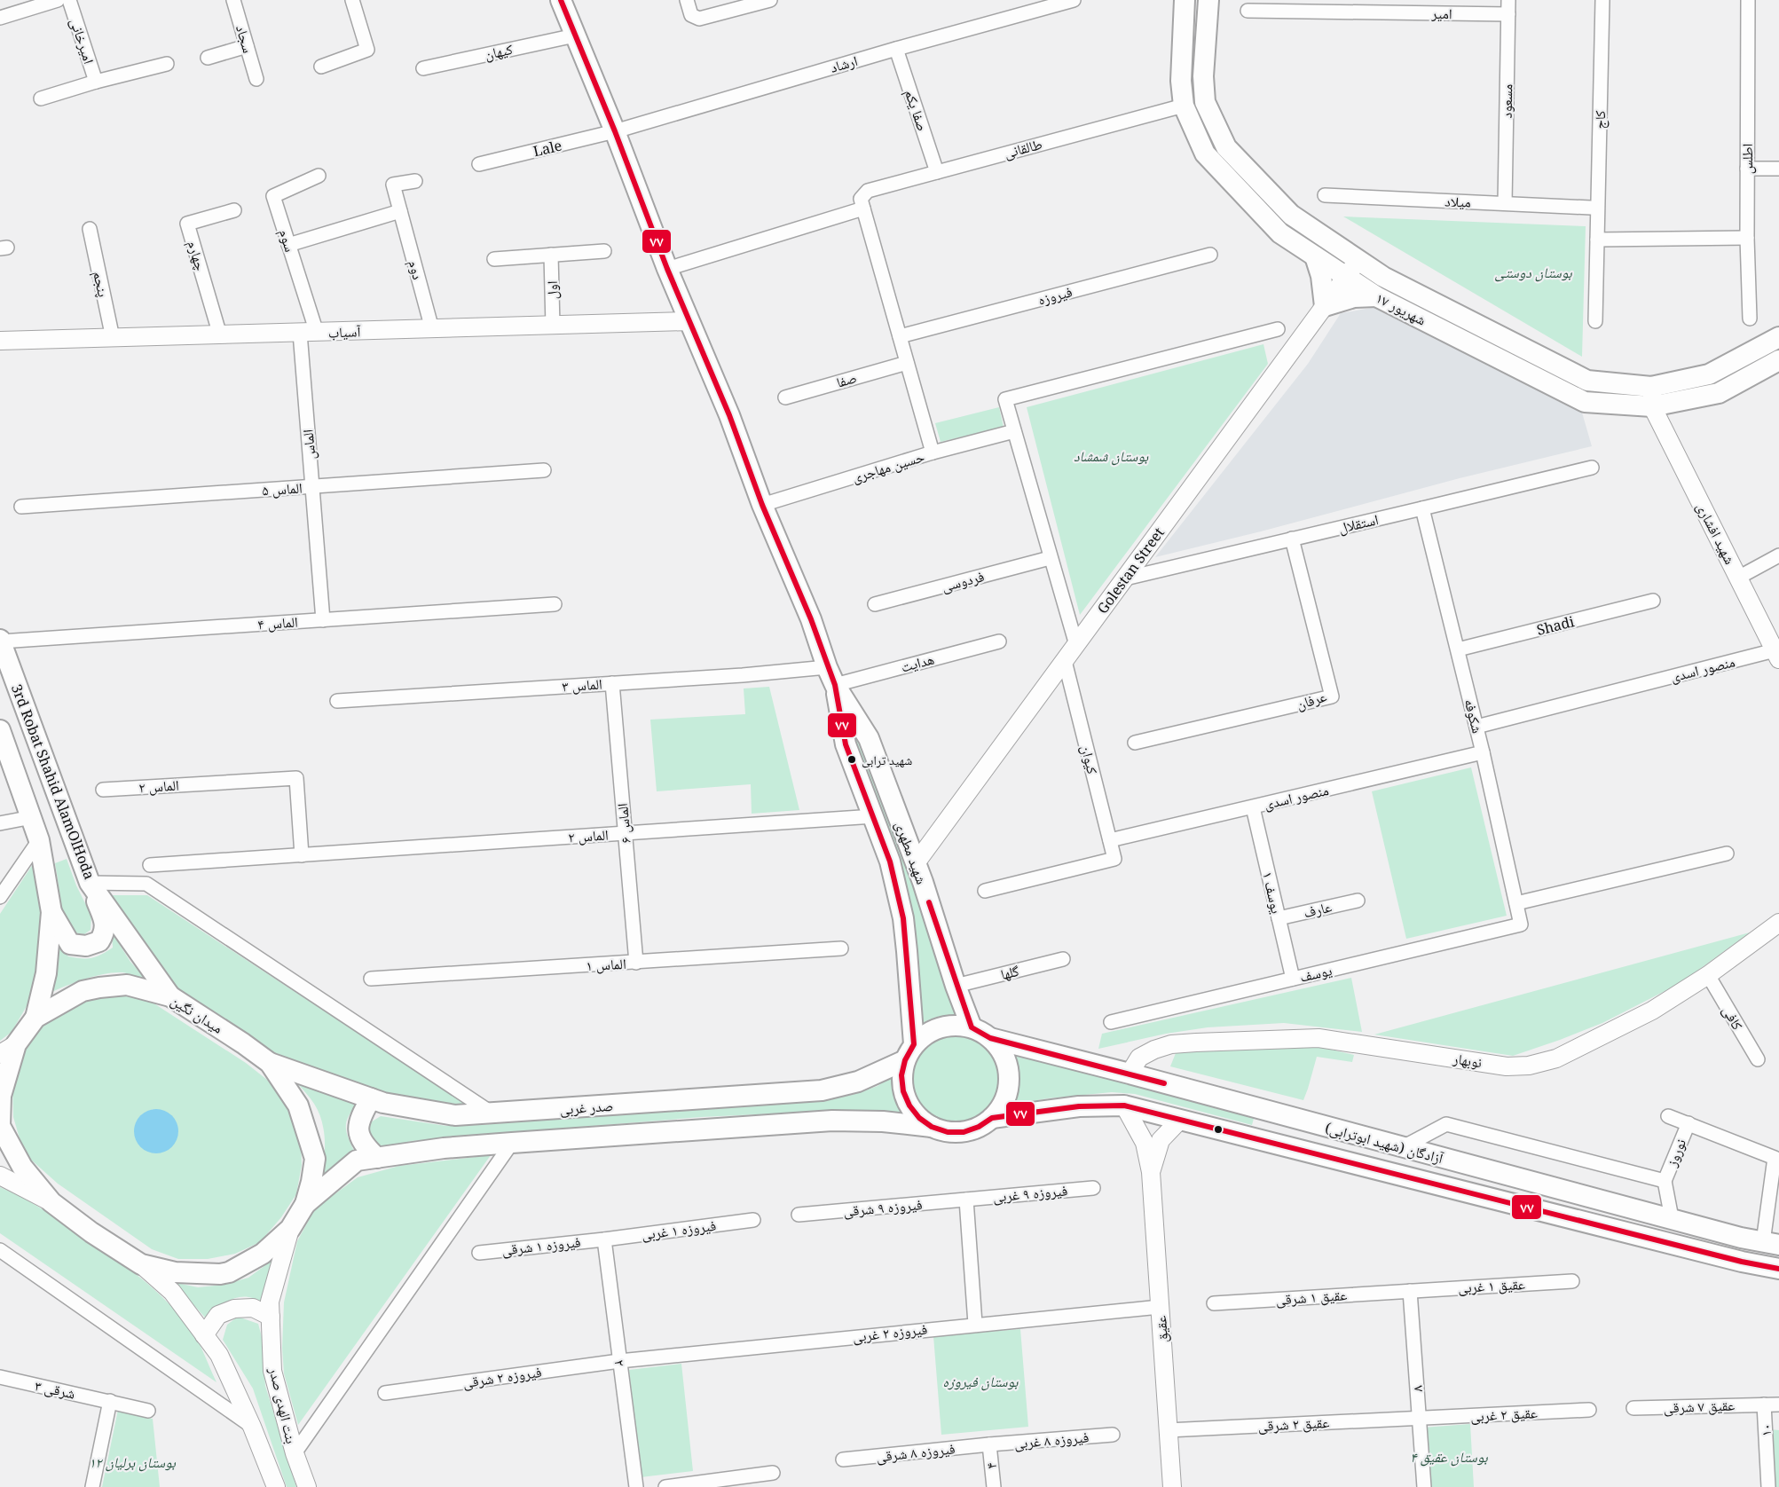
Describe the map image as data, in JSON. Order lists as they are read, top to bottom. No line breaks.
{"streets":{"main road":["۱۷ شهریور","3rd Robat Shahid AlamOlHoda","شهید مطهری","میدان نگین","صدر غربی","آزادگان (شهید ابوترابی)"],"street":["امیر","سجاد","امیرخانی","کیهان","ارشاد","مسعود","صفا یکم","کاج","Lale","طالقانی","اطلس","میلاد","سوم","چهارم","دوم","پنجم","اول","فیروزه","آسیاب","صفا","الماس","حسین مهاجری","الماس ۵","استقلال","شهید افشاری","Golestan Street","فردوسی","الماس ۴","Shadi","هدایت","منصور اسدی","الماس ۳","عرفان","شکوفه","کیوان","الماس ۲","الماس ۶","یوسف ۱","عارف","الماس ۱","گلها","یوسف","کافی","نوبهار","نوروز","فیروزه ۹ غربی","فیروزه ۹ شرقی","فیروزه ۱ غربی","فیروزه ۱ شرقی","عقیق ۱ غربی","عقیق ۱ شرقی","عقیق","فیروزه ۲ غربی","۲","فیروزه ۲ شرقی","۸","۳ شرقی","بنت الهدی صدر","عقیق ۷ شرقی","عقیق ۲ غربی","عقیق ۲ شرقی","۱۰","فیروزه ۸ غربی","فیروزه ۸ شرقی","۴"]},"crossings":[["امیر","مسعود"],["ارشاد","صفا یکم"],["ارشاد","Lale"],["مسعود","میلاد"],["صفا یکم","طالقانی"],["طالقانی","۱۷ شهریور"],["سوم","آسیاب"],["سوم","الماس"],["چهارم","آسیاب"],["دوم","آسیاب"],["پنجم","آسیاب"],["اول","آسیاب"],["۱۷ شهریور","شهید افشاری"],["۱۷ شهریور","Golestan Street"],["آسیاب","الماس"],["الماس","الماس ۵"],["الماس","الماس ۴"],["استقلال","Golestan Street"],["استقلال","عرفان"],["استقلال","شکوفه"],["شهید افشاری","منصور اسدی"],["Golestan Street","کیوان"],["Golestan Street","شهید مطهری"],["الماس ۴","3rd Robat Shahid AlamOlHoda"],["Shadi","شکوفه"],["هدایت","الماس ۳"],["هدایت","شهید مطهری"],["منصور اسدی","شکوفه"],["منصور اسدی","کیوان"],["منصور اسدی","یوسف ۱"],["الماس ۳","الماس ۶"],["الماس ۳","شهید مطهری"],["شکوفه","یوسف"],["3rd Robat Shahid AlamOlHoda","میدان نگین"],["الماس ۲","الماس ۶"],["الماس ۶","الماس ۱"],["شهید مطهری","گلها"],["شهید مطهری","صدر غربی"],["شهید مطهری","آزادگان (شهید ابوترابی)"],["یوسف ۱","عارف"],["یوسف ۱","یوسف"],["میدان نگین","صدر غربی"],["میدان نگین","بنت الهدی صدر"],["کافی","نوبهار"],["نوبهار","آزادگان (شهید ابوترابی)"],["صدر غربی","آزادگان (شهید ابوترابی)"],["فیروزه ۹ غربی","فیروزه ۹ شرقی"],["فیروزه ۱ غربی","فیروزه ۱ شرقی"],["فیروزه ۱ غربی","۲"],["فیروزه ۱ شرقی","۲"],["عقیق ۱ غربی","عقیق ۱ شرقی"],["عقیق ۱ غربی","۸"],["عقیق ۱ شرقی","۸"],["عقیق","فیروزه ۲ غربی"],["عقیق","عقیق ۲ شرقی"],["فیروزه ۲ غربی","۲"],["فیروزه ۲ غربی","فیروزه ۲ شرقی"],["۲","فیروزه ۲ شرقی"],["۸","عقیق ۲ غربی"],["۸","عقیق ۲ شرقی"],["عقیق ۷ شرقی","۱۰"],["عقیق ۲ غربی","عقیق ۲ شرقی"],["فیروزه ۸ غربی","فیروزه ۸ شرقی"],["فیروزه ۸ غربی","۴"],["فیروزه ۸ شرقی","۴"]],"parks":["بوستان دوستی","بوستان شمشاد","بوستان فیروزه","بوستان عقیق ۴","بوستان برلیان ۱۲"],"places":["شهید ترابی"],"lines":["transit line ۷۷"]}
